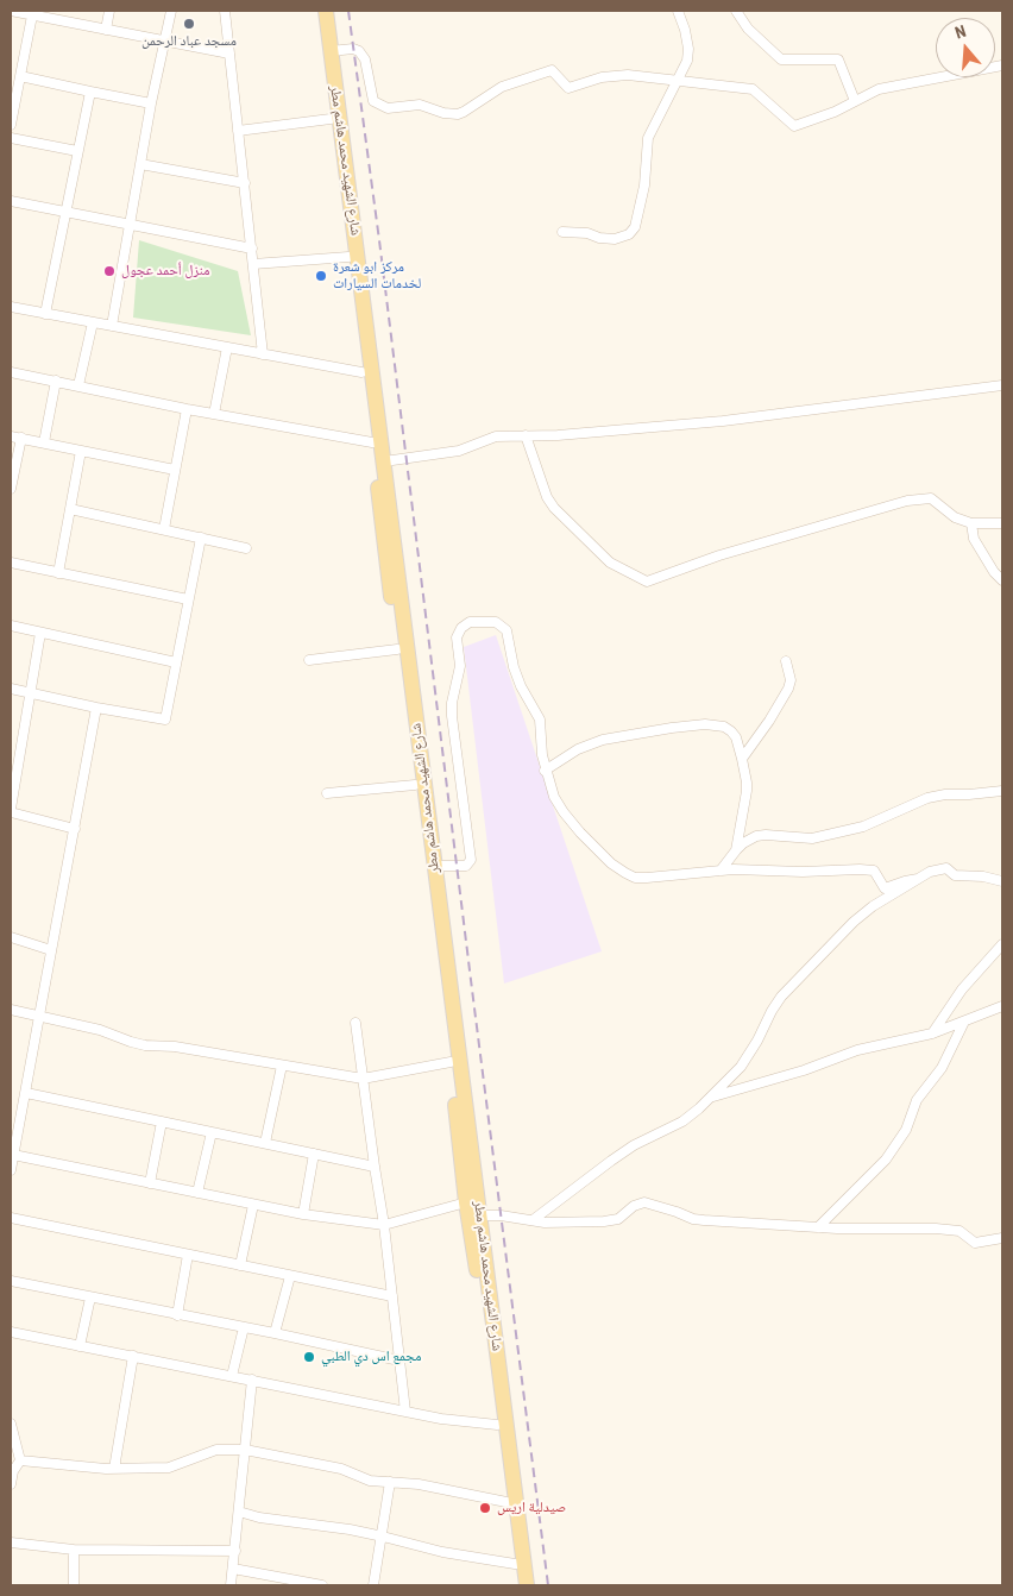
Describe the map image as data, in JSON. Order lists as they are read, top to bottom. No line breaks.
{"streets":{"main road":["شارع الشهيد محمد هاشم مطر"]},"places":["مسجد عباد الرحمن","منزل أحمد عجول","مركز ابو شعرة لخدمات السيارات","مجمع اس دي الطبي","صيدلية اريس"],"north":"top"}
